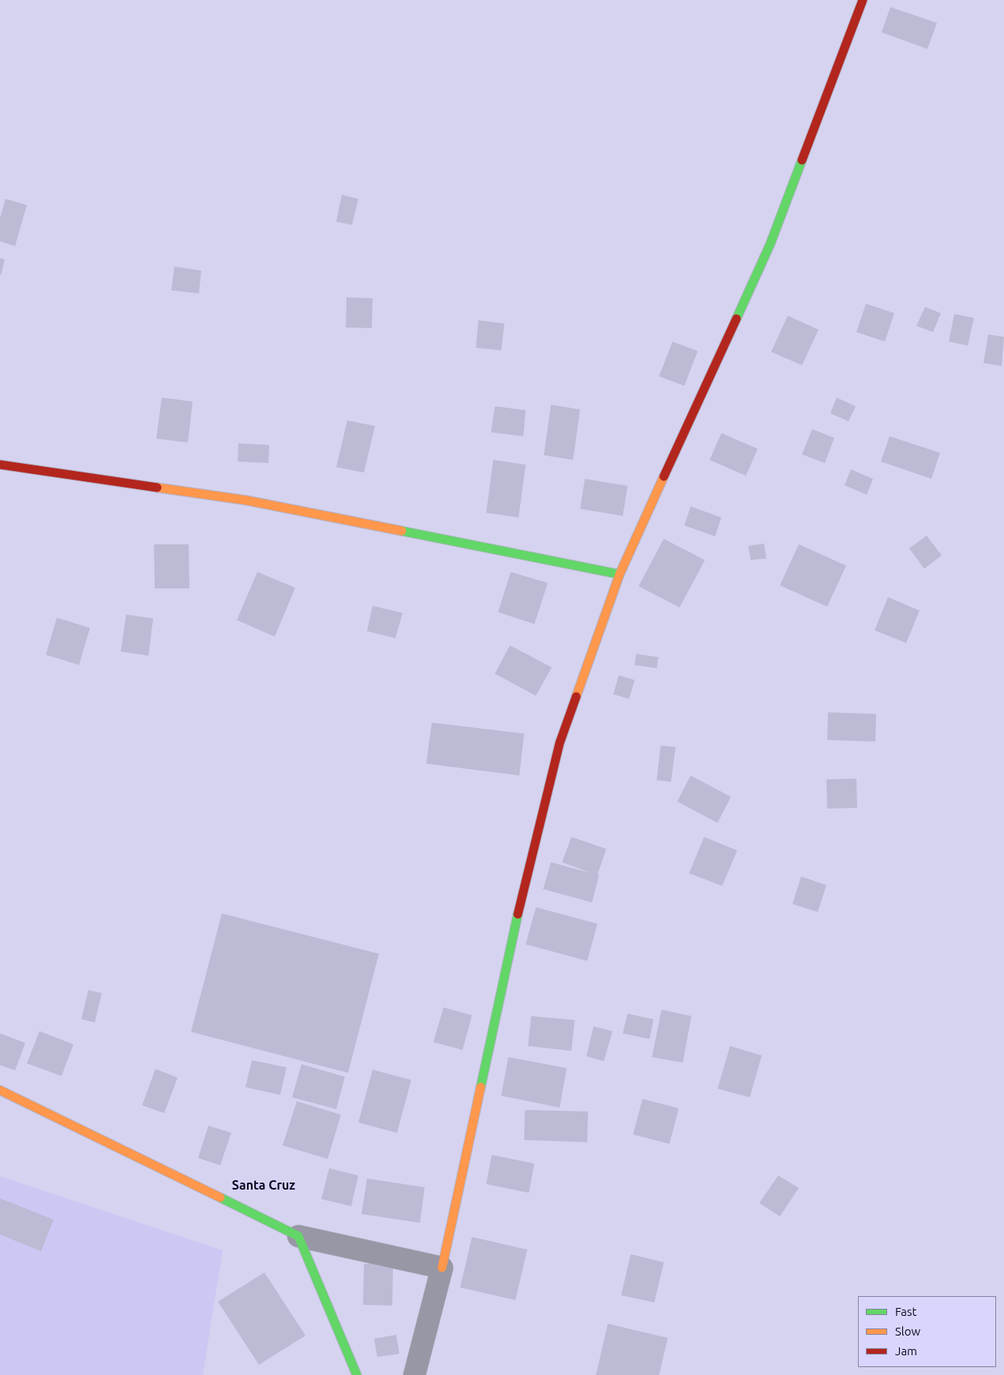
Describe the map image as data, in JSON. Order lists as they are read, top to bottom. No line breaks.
{"districts":["Santa Cruz"],"legend":["Fast","Slow","Jam"]}
